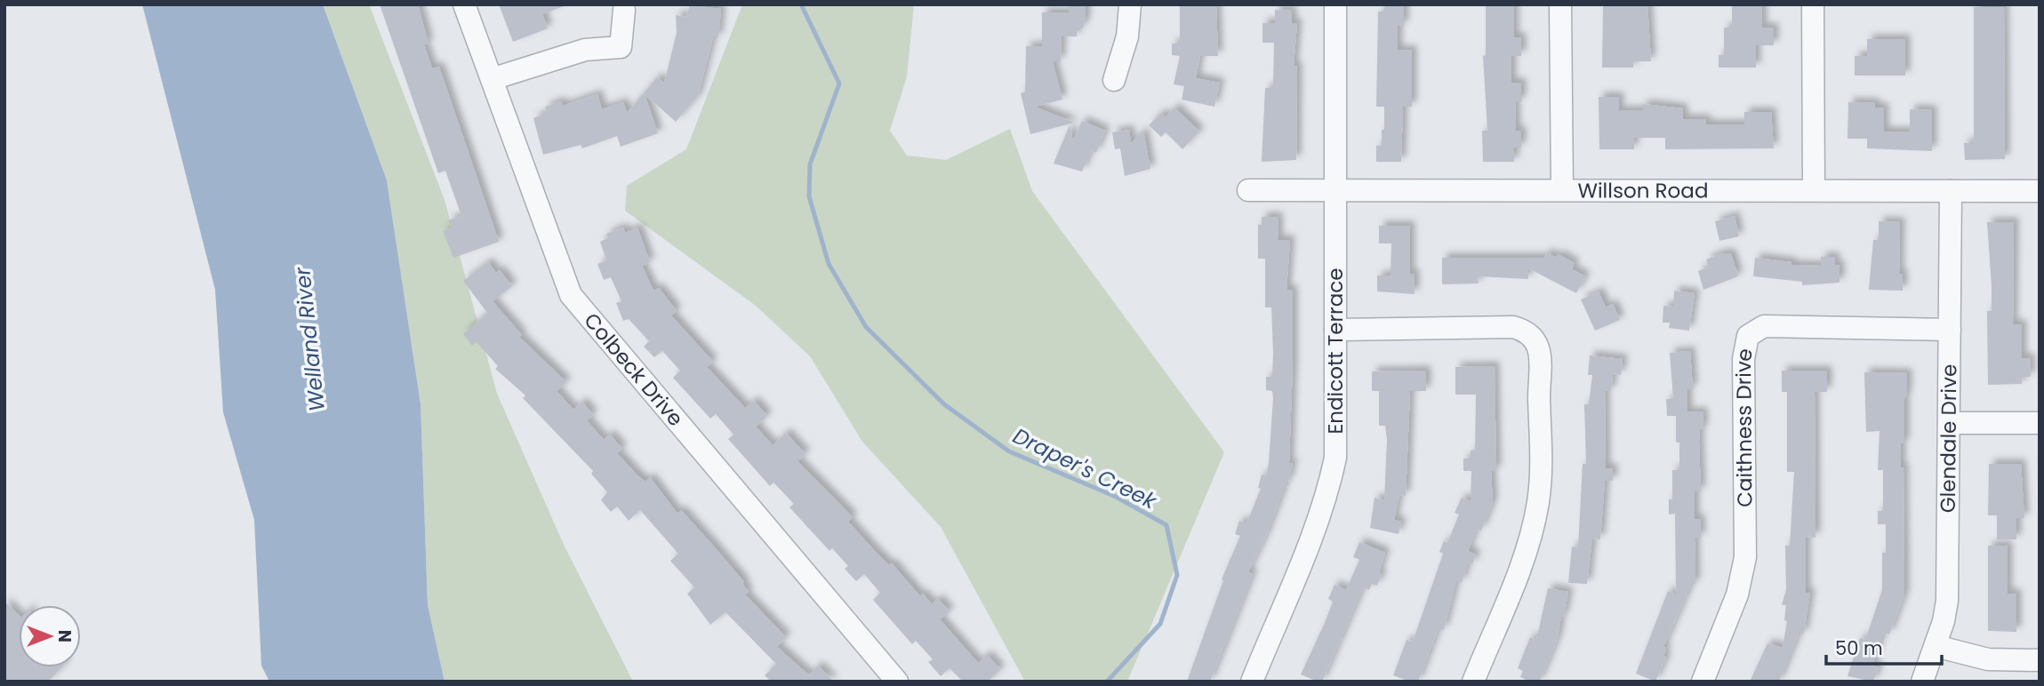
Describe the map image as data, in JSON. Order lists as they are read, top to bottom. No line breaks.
{"streets":{"street":["Willson Road","Endicott Terrace","Colbeck Drive","Caithness Drive","Glendale Drive"]},"crossings":[["Willson Road","Endicott Terrace"],["Willson Road","Glendale Drive"],["Caithness Drive","Glendale Drive"]],"water":["Welland River","Draper's Creek"],"scale_bar":"50 m","north":"right"}
